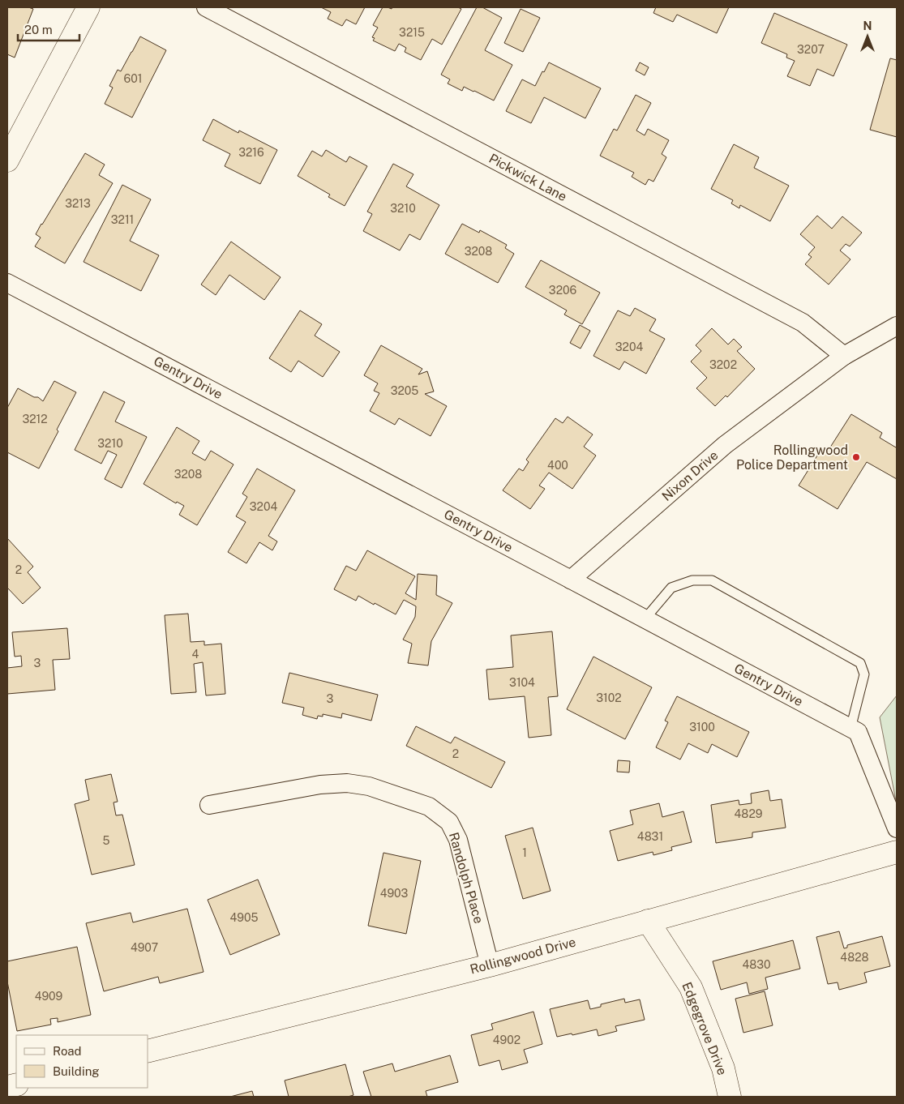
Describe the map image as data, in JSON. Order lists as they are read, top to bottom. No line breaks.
{"streets":{"street":["Pickwick Lane","Gentry Drive","Nixon Drive","Randolph Place","Rollingwood Drive","Edgegrove Drive"]},"crossings":[["Pickwick Lane","Nixon Drive"],["Gentry Drive","Nixon Drive"],["Randolph Place","Rollingwood Drive"],["Rollingwood Drive","Edgegrove Drive"]],"places":["Rollingwood Police Department"],"house_numbers":["3215","3207","601","3216","3213","3210","3211","3208","3206","3204","3202","3205","3212","3210","400","3208","3204","2","4","3","3104","3102","3","3100","2","4829","4831","5","1","4903","4905","4907","4828","4830","4909","4902"],"legend":["Road","Building"],"scale_bar":"20 m","north":"top"}
